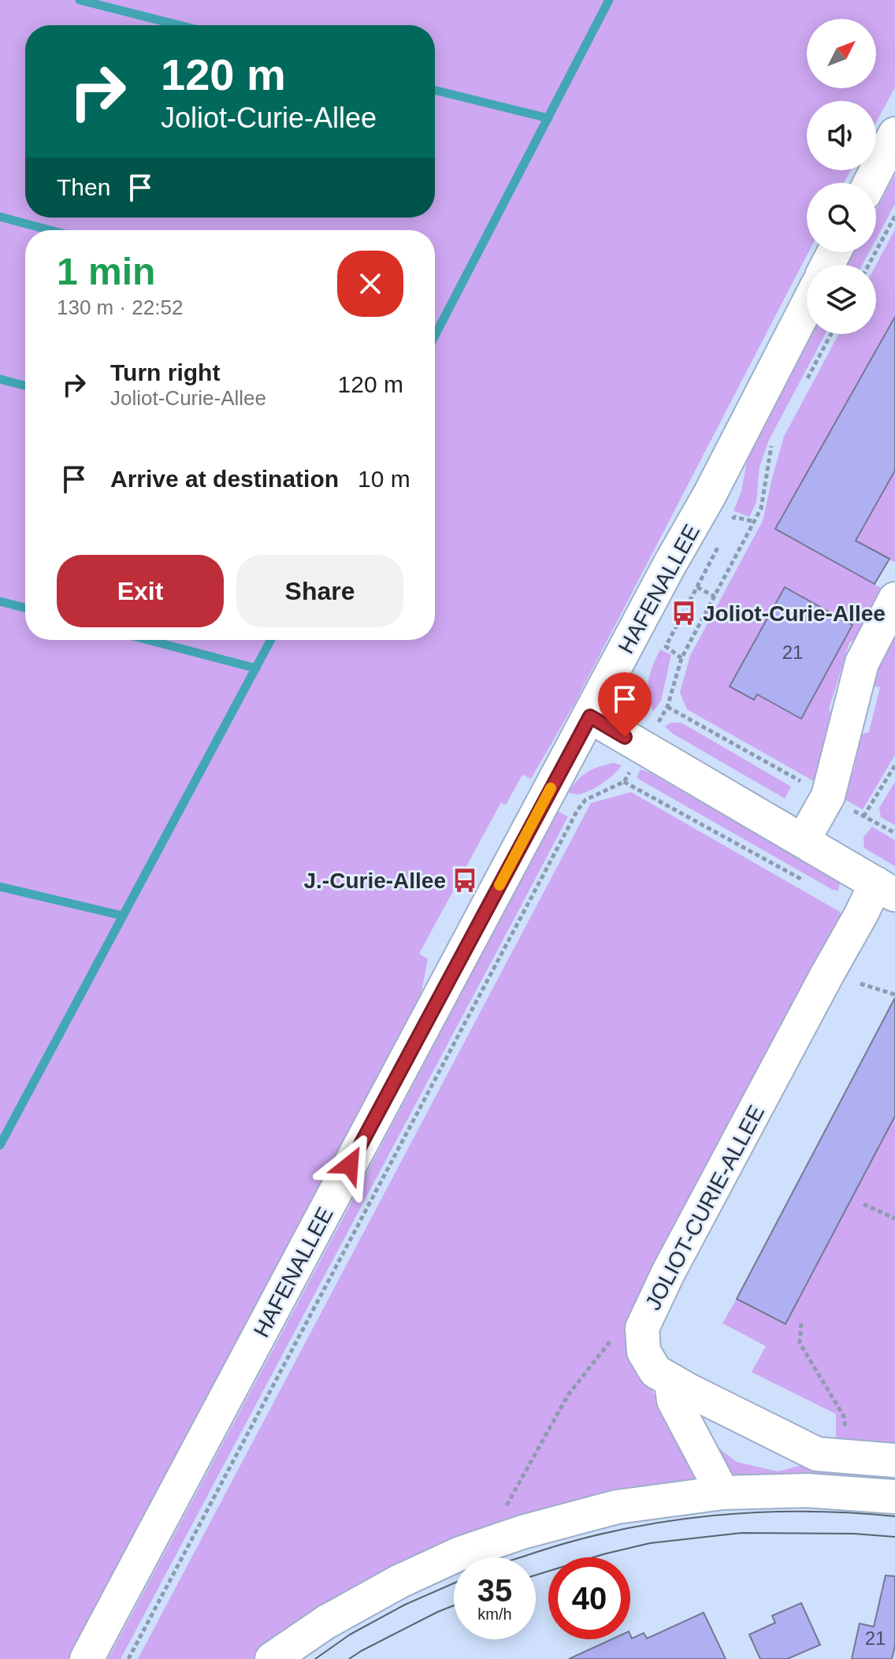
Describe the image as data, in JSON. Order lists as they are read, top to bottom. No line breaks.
{"streets":{"street":["HAFENALLEE","JOLIOT-CURIE-ALLEE"]},"crossings":[["HAFENALLEE","JOLIOT-CURIE-ALLEE"]],"places":{"bus stop":["Joliot-Curie-Allee","J.-Curie-Allee"]},"house_numbers":["21","21"],"north":"top right","page":{"turn":["120 m","Joliot-Curie-Allee"],"then":"Then","heading":["1 min","130 m · 22:52"],"list":[{"name":"Turn right","note":"Joliot-Curie-Allee","value":"120 m"},{"name":"Arrive at destination","value":"10 m"}],"buttons":["Exit","Share"],"speed":"35 km/h","limit":"40"}}
